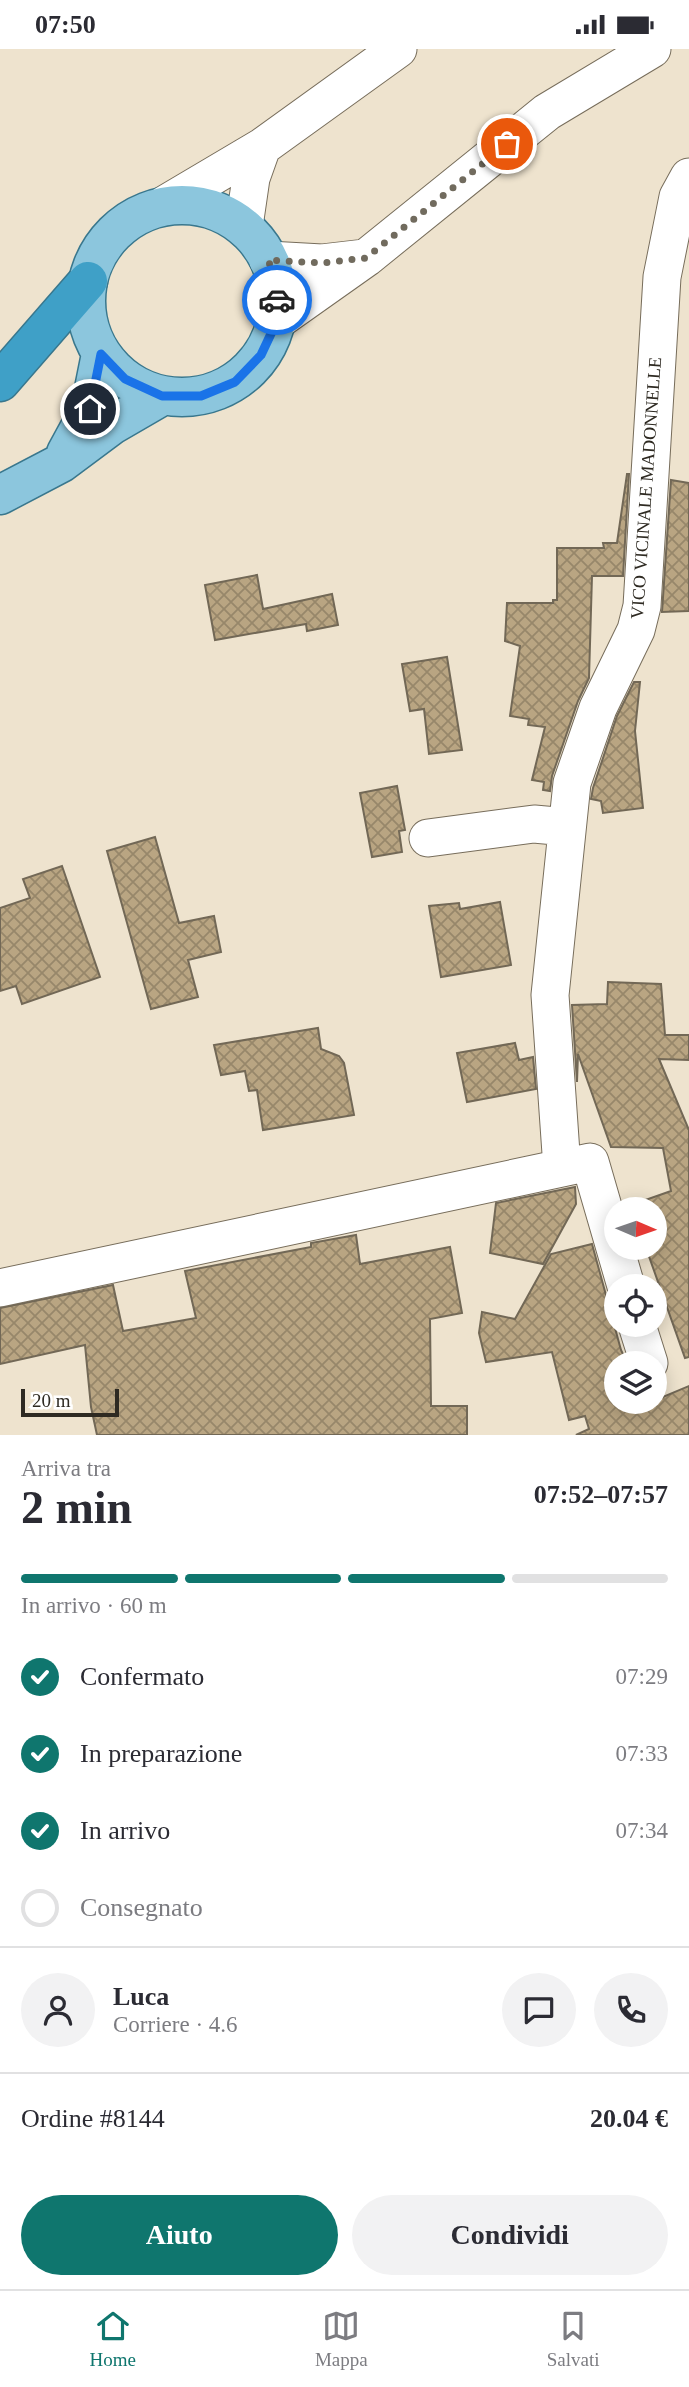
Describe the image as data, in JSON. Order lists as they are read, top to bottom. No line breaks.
{"streets":{"street":["VICO VICINALE MADONNELLE"]},"scale_bar":"20 m","north":"right","page":{"status":"07:50","scale":"20 m","heading":["2 min","Arriva tra","07:52–07:57"],"panel":["Luca","Corriere · 4.6","Ordine #8144","20.04 €"],"bar":"In arrivo · 60 m","list":[["Confermato","07:29"],["In preparazione","07:33"],["In arrivo","07:34"],"Consegnato"],"buttons":["Aiuto","Condividi"],"tabs":["Home","Mappa","Salvati"]}}
